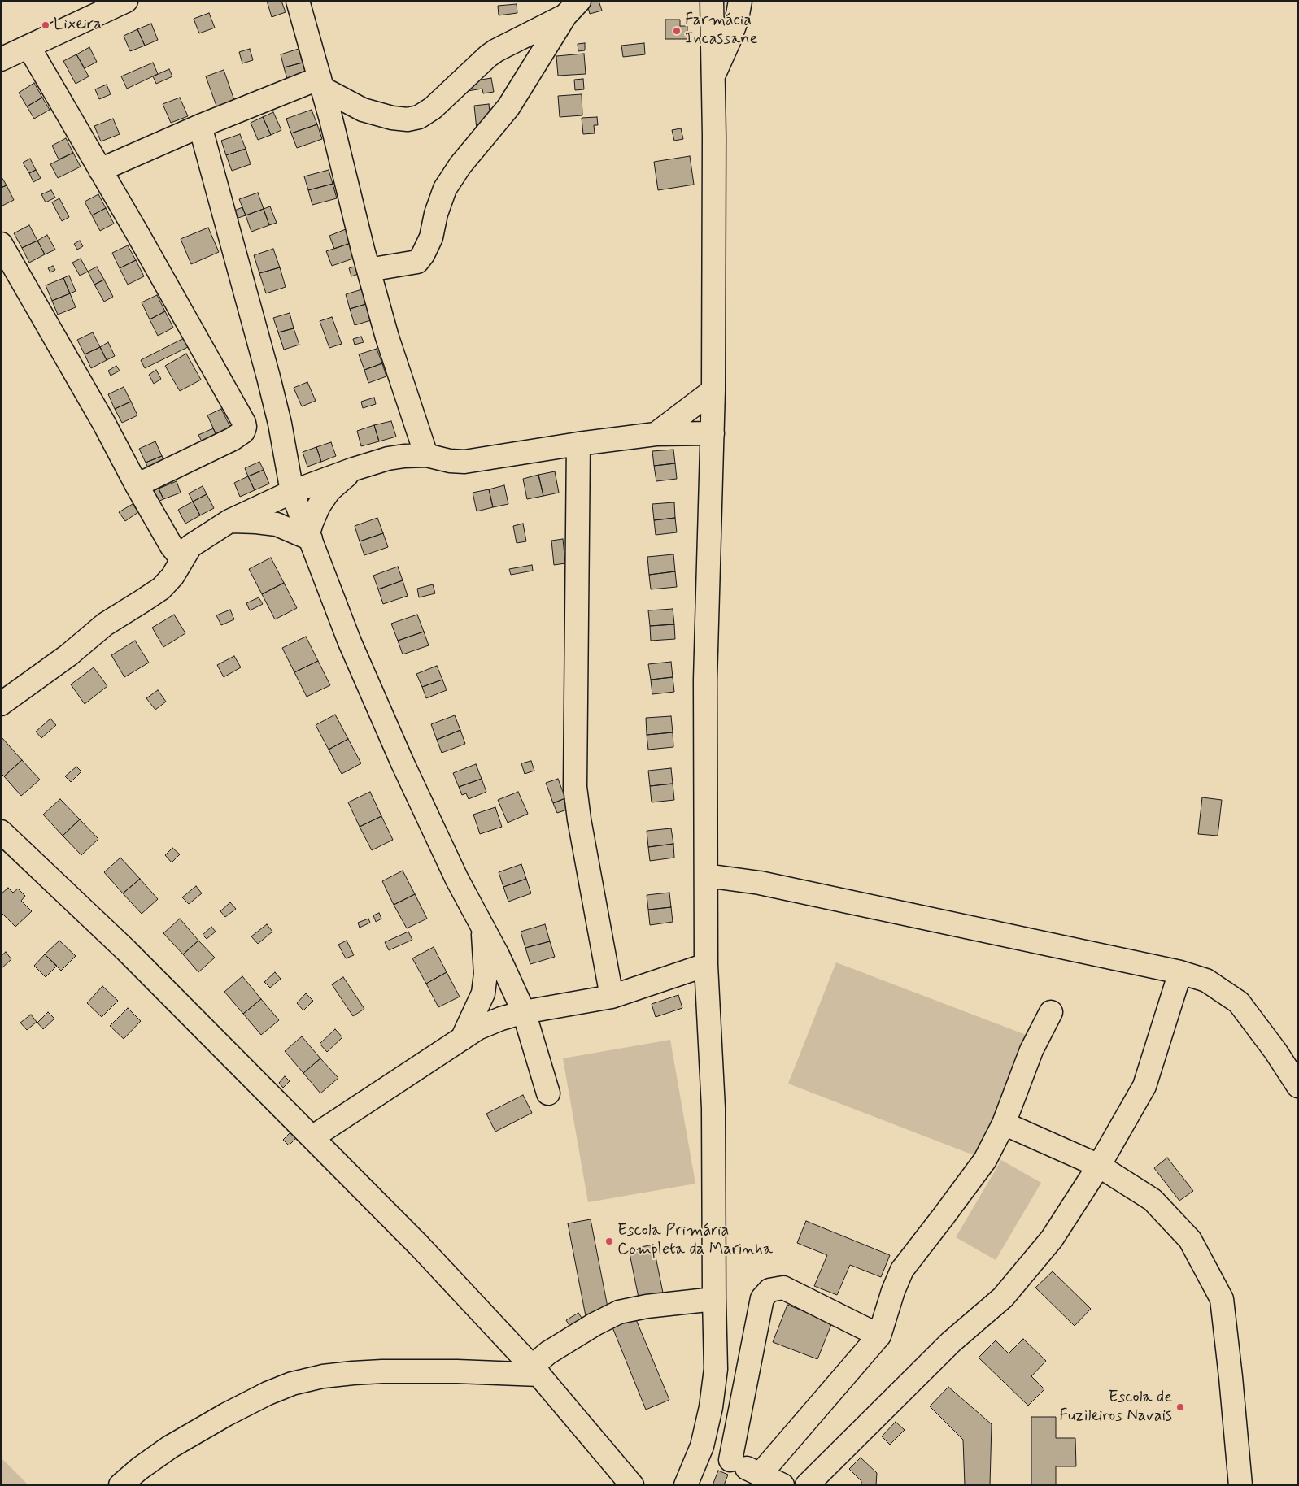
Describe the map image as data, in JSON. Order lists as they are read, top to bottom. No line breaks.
{"places":["Lixeira","Farmácia Incassane","Escola Primária Completa da Marinha","Escola de Fuzileiros Navais"]}
